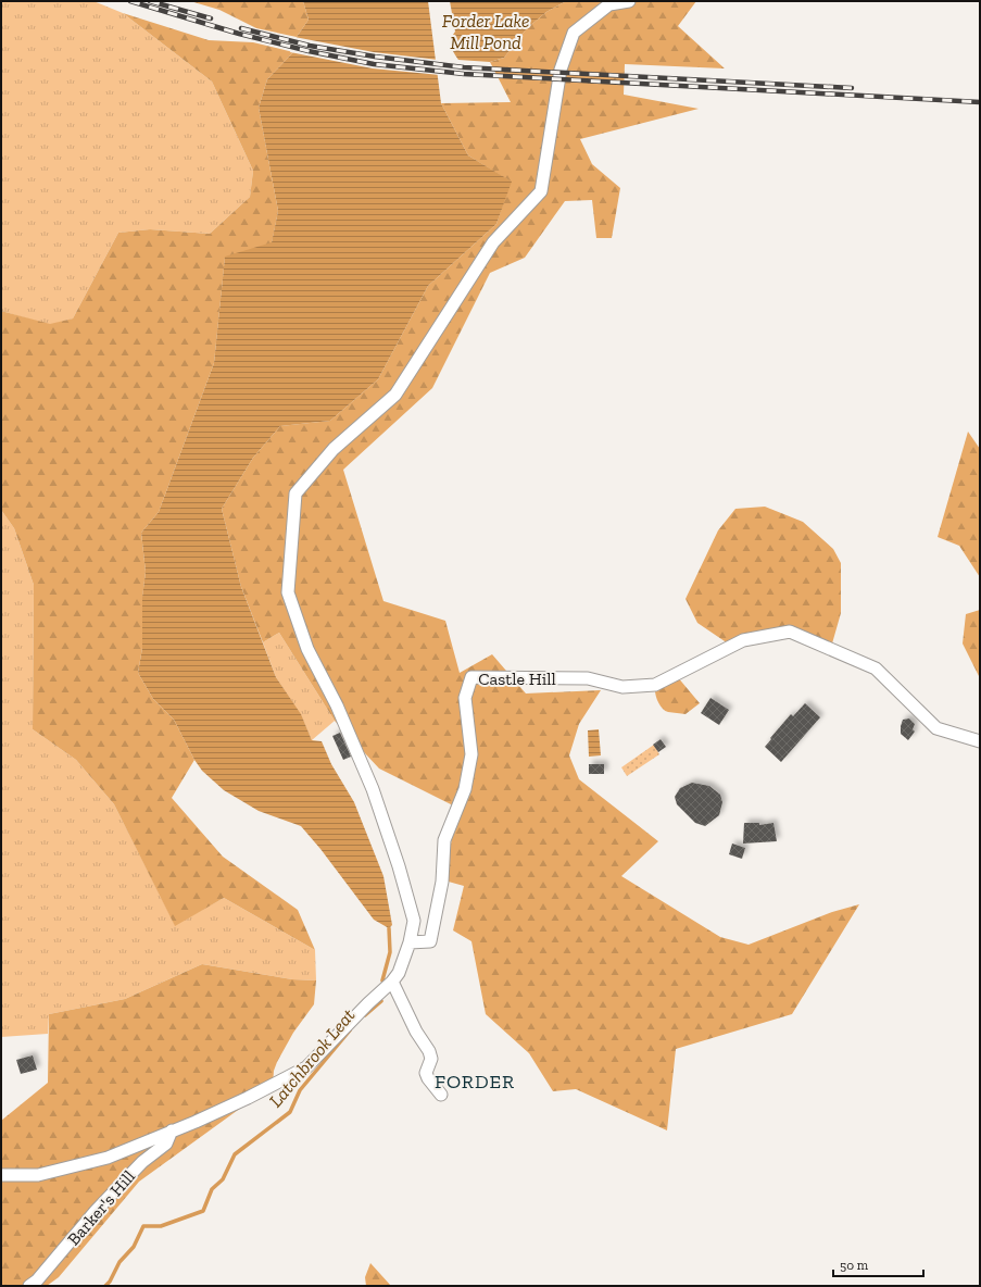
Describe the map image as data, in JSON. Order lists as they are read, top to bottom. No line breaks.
{"streets":{"street":["Castle Hill","Barker's Hill"]},"districts":["FORDER"],"water":["Forder Lake Mill Pond","Latchbrook Leat"],"scale_bar":"50 m"}
